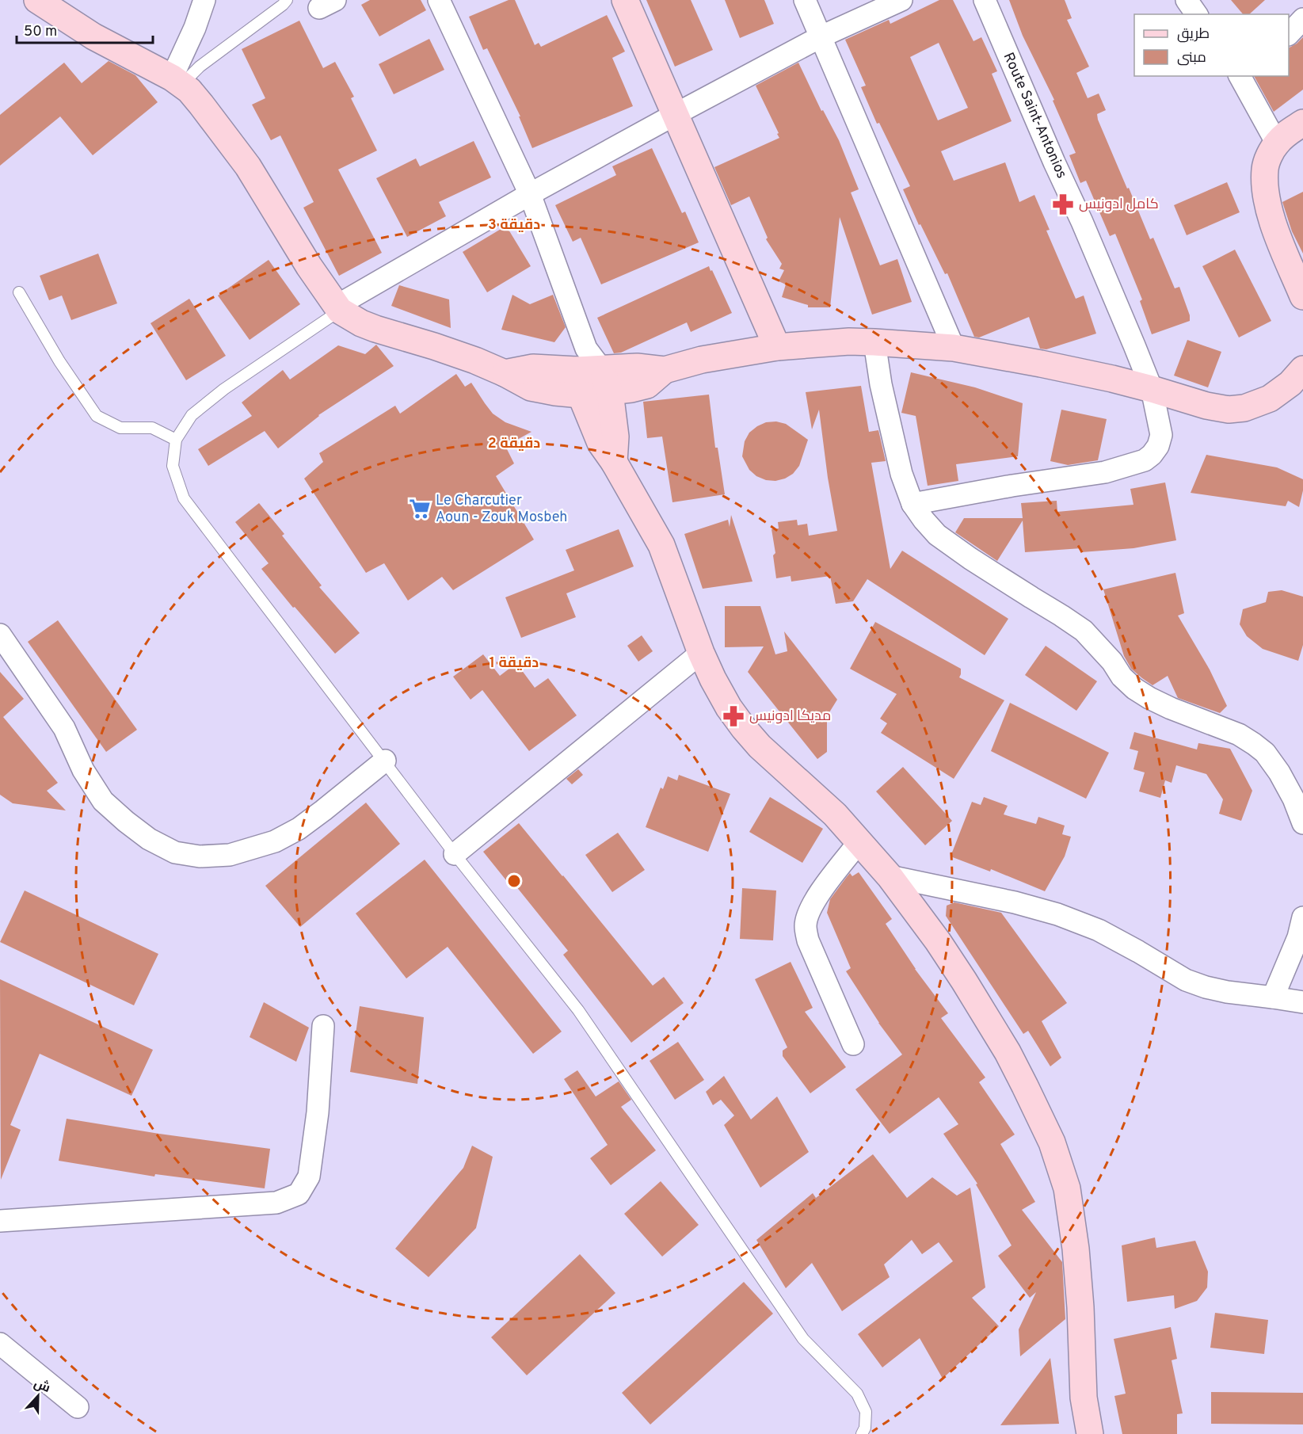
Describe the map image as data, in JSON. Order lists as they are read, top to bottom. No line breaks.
{"streets":{"street":["Route Saint-Antonios"]},"places":{"pharmacy":["كامل ادونيس","مديكا ادونيس"],"supermarket":["Le Charcutier Aoun - Zouk Mosbeh"]},"legend":["طريق","مبنى"],"scale_bar":"50 m","north":"top","rings":["3 دقيقة","2 دقيقة","1 دقيقة"]}
